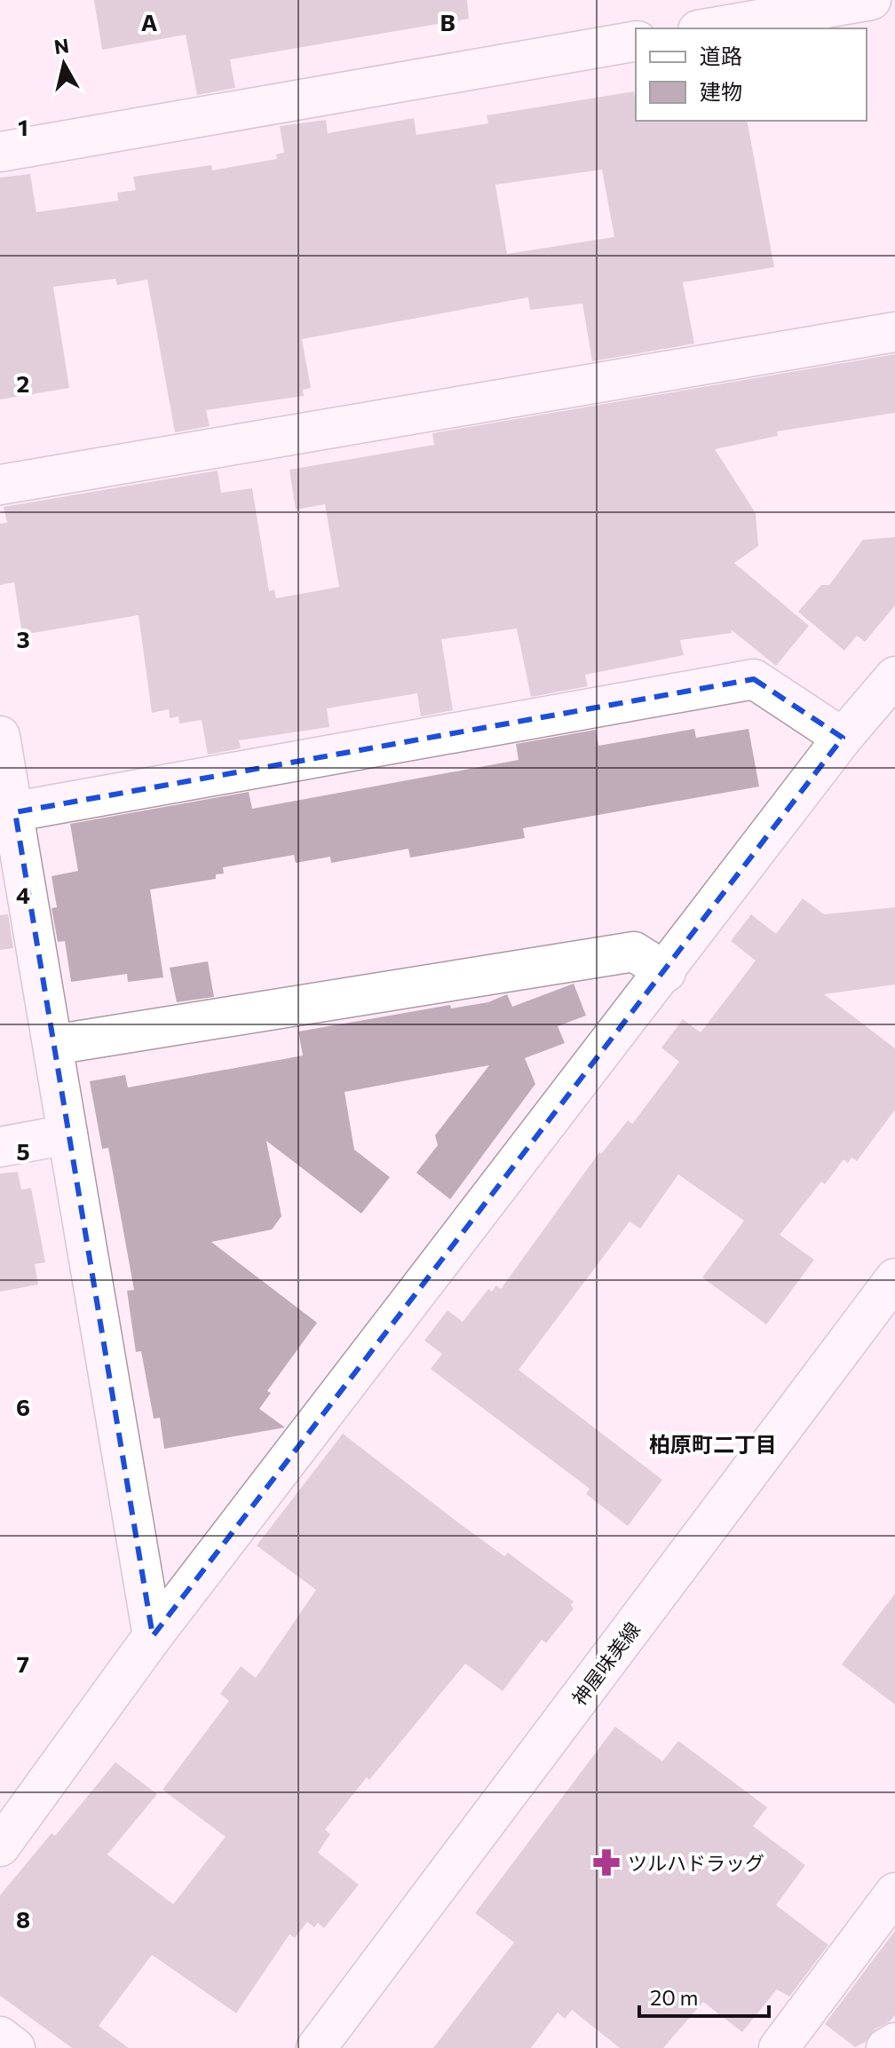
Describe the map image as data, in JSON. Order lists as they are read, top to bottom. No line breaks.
{"streets":{"street":["神屋味美線"]},"districts":["柏原町二丁目"],"places":{"pharmacy":["ツルハドラッグ"]},"legend":["道路","建物"],"scale_bar":"20 m","north":"top","grid":{"columns":["A","B"],"rows":["1","2","3","4","5","6","7","8"]}}
